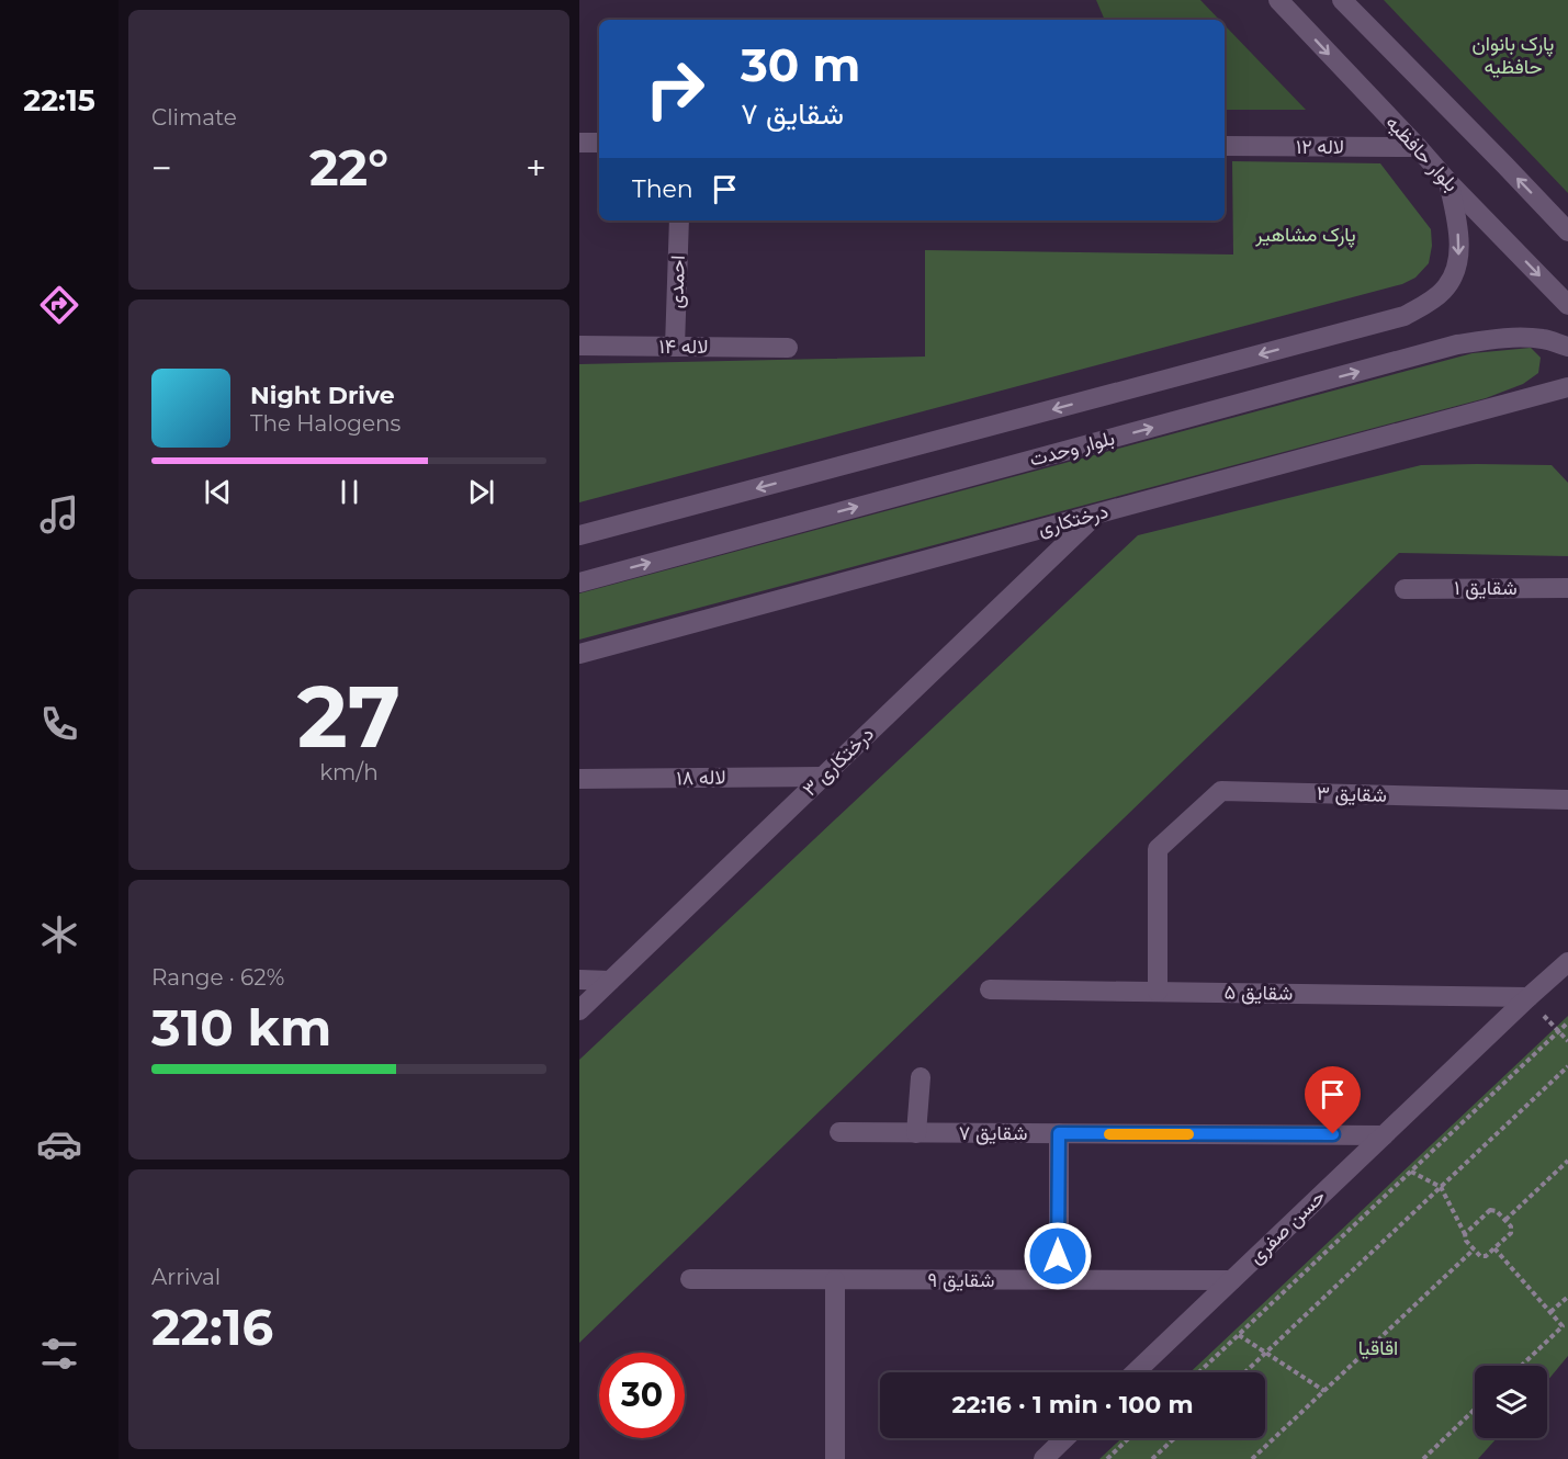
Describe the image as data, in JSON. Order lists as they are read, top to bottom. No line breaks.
{"streets":{"street":["لاله ۱۲","بلوار حافظیه","احمدی","لاله ۱۴","بلوار وحدت","درختکاری","شقایق ۱","درختکاری ۳","لاله ۱۸","شقایق ۳","شقایق ۵","شقایق ۷","حسن صفری","شقایق ۹"]},"crossings":[["لاله ۱۲","بلوار حافظیه"],["احمدی","لاله ۱۴"],["درختکاری","درختکاری ۳"],["درختکاری ۳","لاله ۱۸"],["شقایق ۳","شقایق ۵"],["شقایق ۵","حسن صفری"],["شقایق ۷","حسن صفری"],["حسن صفری","شقایق ۹"]],"parks":["پارک بانوان حافظیه","پارک مشاهیر","اقاقیا"],"page":{"tabs":"22:15","tile":["Climate",["27","km/h"],["Range · 62%","310 km"],["Arrival","22:16"]],"turn":["30 m","شقایق ۷"],"heat":["−","22°","+"],"then":"Then","song":["Night Drive","The Halogens"],"limit":"30","trip":"22:16 · 1 min · 100 m"}}
